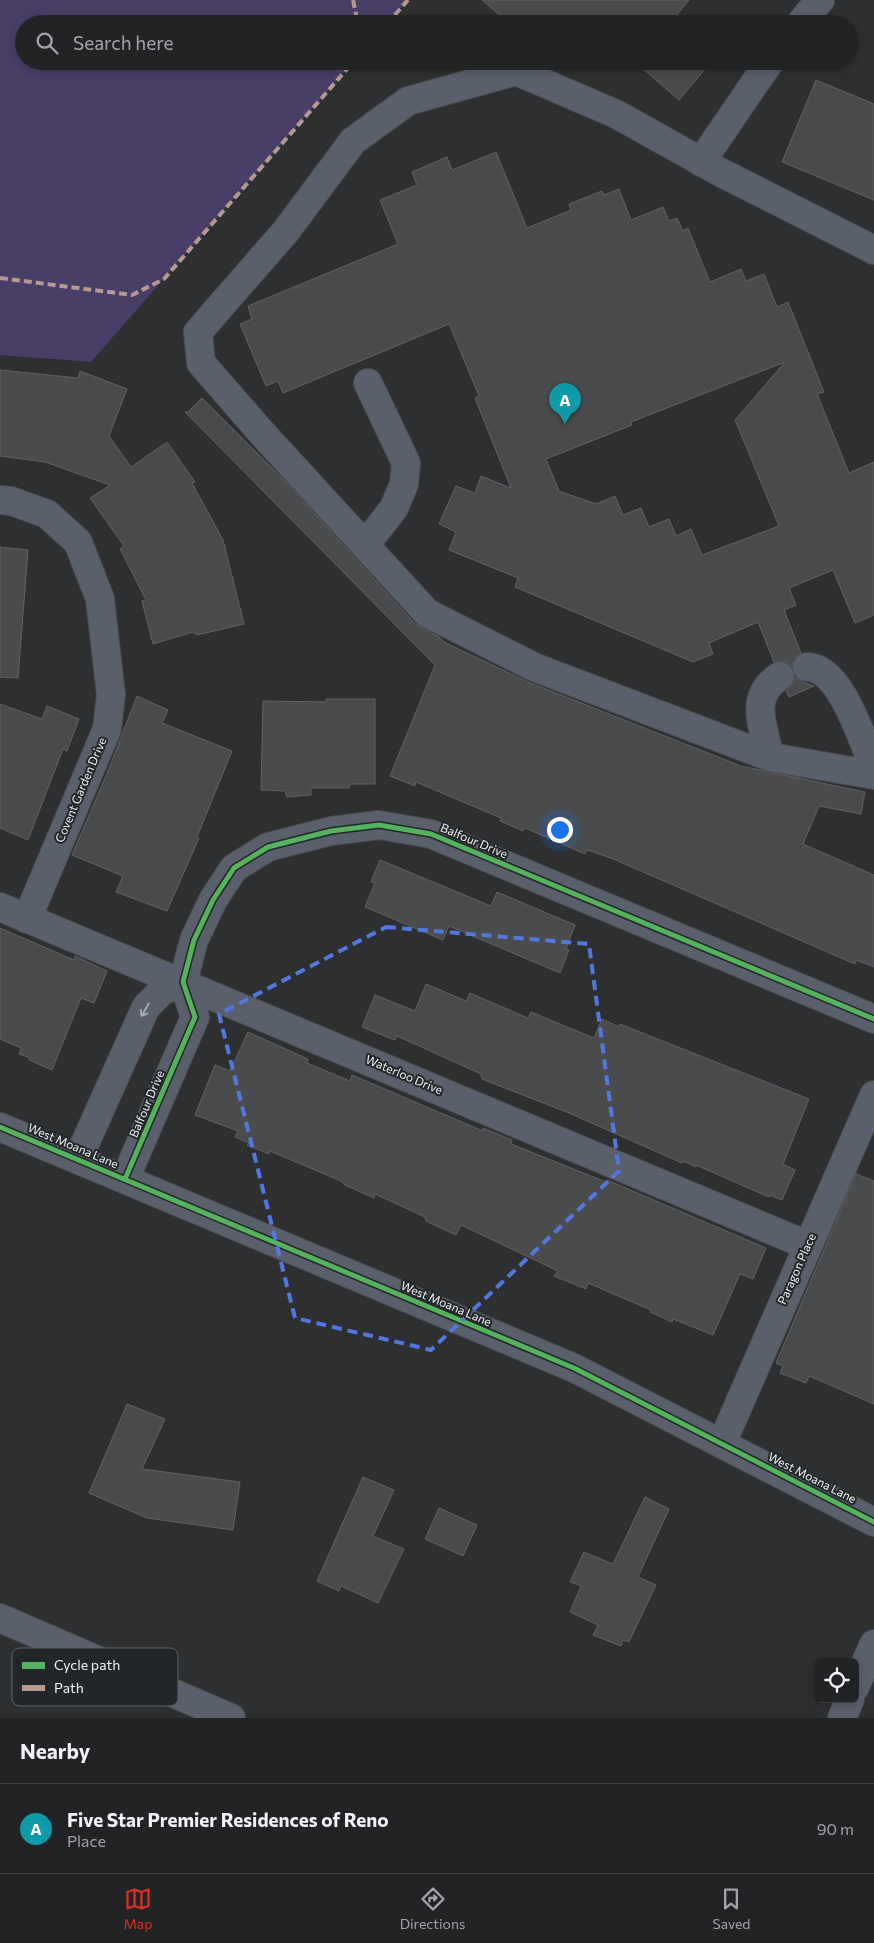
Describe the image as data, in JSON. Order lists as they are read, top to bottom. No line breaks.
{"streets":{"street":["Covent Garden Drive","Balfour Drive","Waterloo Drive","West Moana Lane","Paragon Place"]},"crossings":[["Covent Garden Drive","Waterloo Drive"],["Balfour Drive","Waterloo Drive"],["Balfour Drive","West Moana Lane"],["Waterloo Drive","Paragon Place"],["West Moana Lane","Paragon Place"]],"legend":["Cycle path","Path"],"page":{"search":"Search here","pins":"A","heading":"Nearby","list":[{"mark":"A","name":"Five Star Premier Residences of Reno","note":"Place","value":"90 m"}],"nav":["Map","Directions","Saved"]}}
